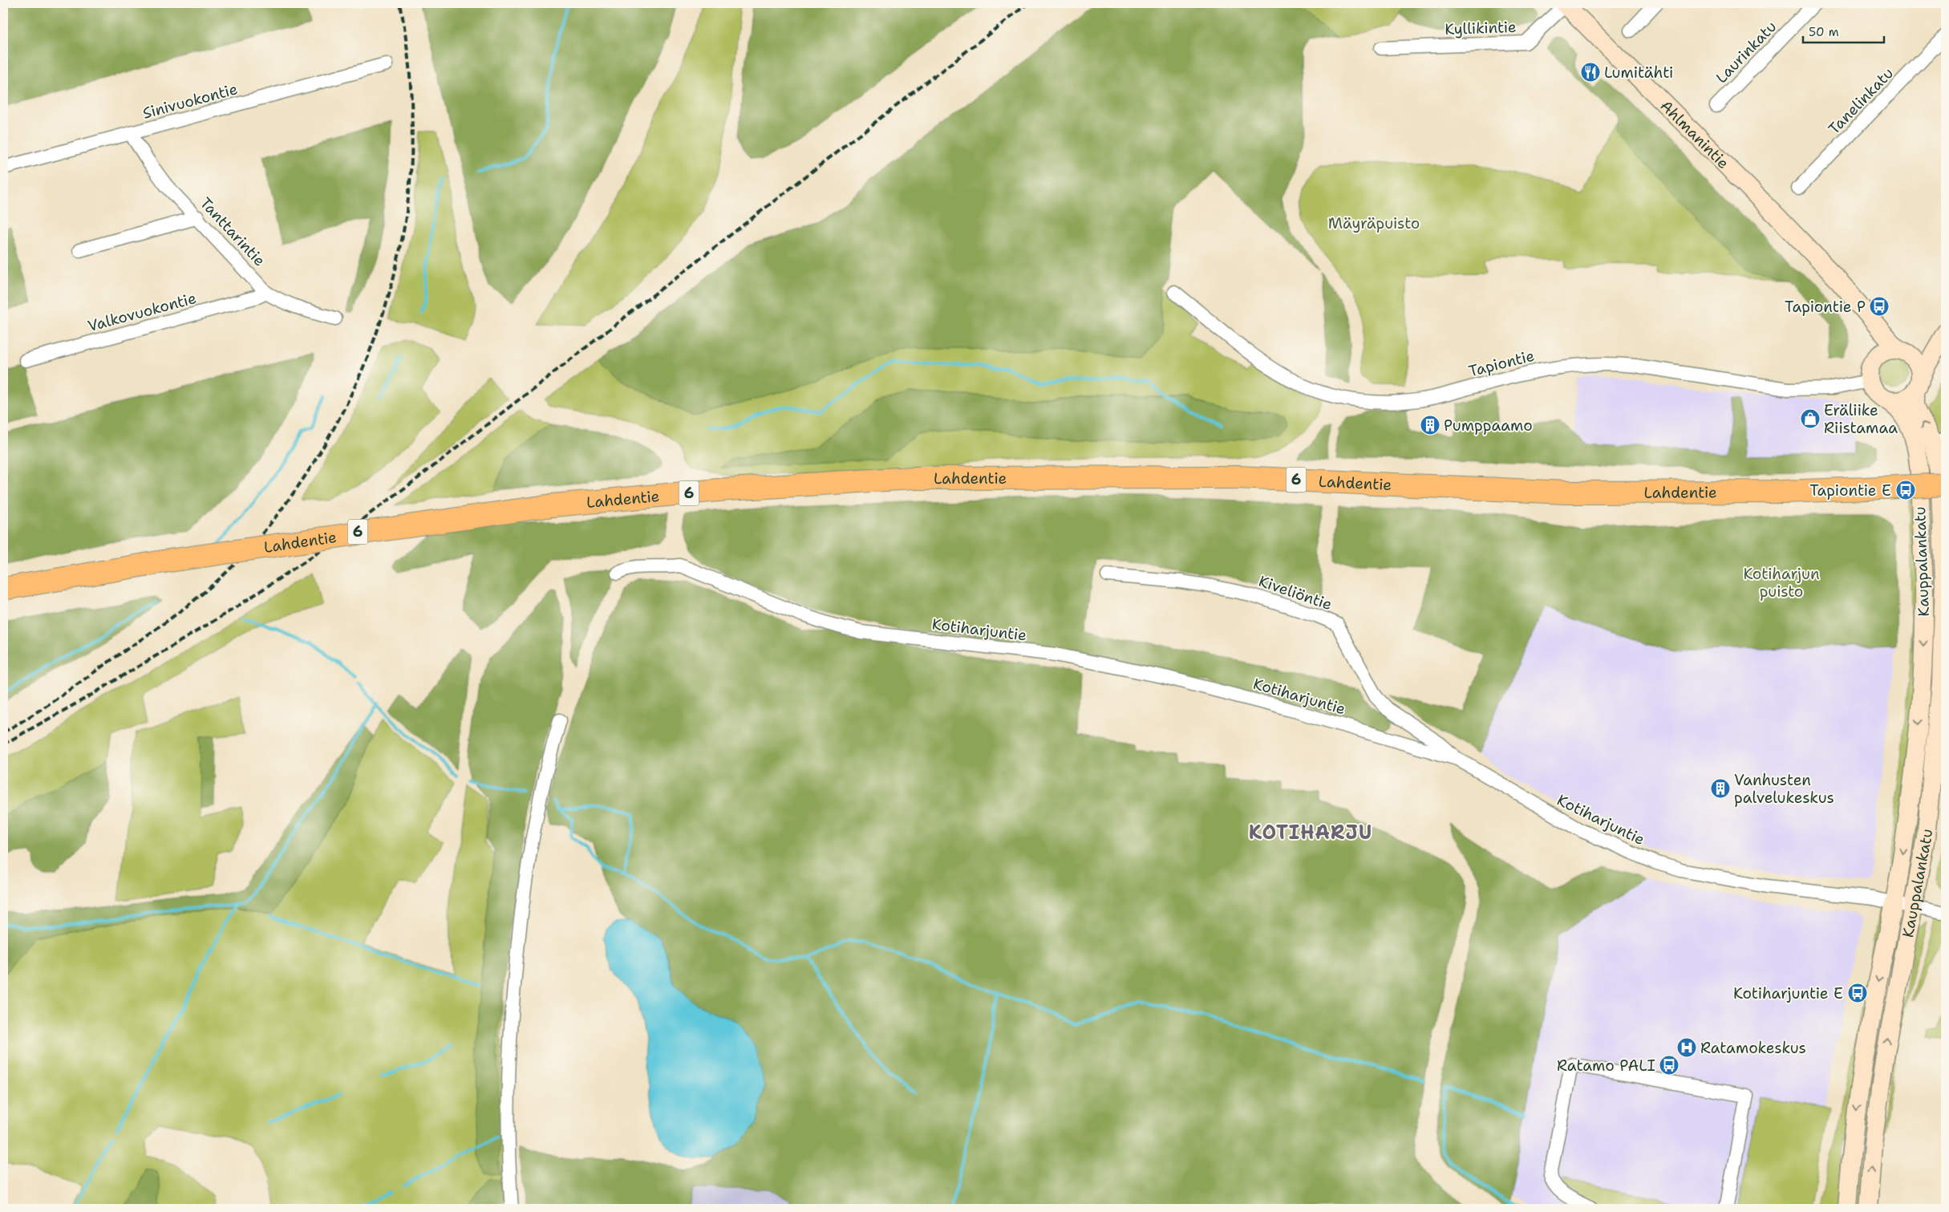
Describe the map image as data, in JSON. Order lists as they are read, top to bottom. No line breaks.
{"streets":{"highway":["Lahdentie","6"],"main road":["Ahlmanintie","Kauppalankatu"],"street":["Kyllikintie","Laurinkatu","Sinivuokontie","Tanelinkatu","Tanttarintie","Valkovuokontie","Tapiontie","Kiveliöntie","Kotiharjuntie"]},"crossings":[["Kyllikintie","Ahlmanintie"],["Sinivuokontie","Tanttarintie"],["Ahlmanintie","Tapiontie"],["Ahlmanintie","Kauppalankatu"],["Tanttarintie","Valkovuokontie"],["Tapiontie","Kauppalankatu"],["Kauppalankatu","Kotiharjuntie"],["Kiveliöntie","Kotiharjuntie"]],"districts":["KOTIHARJU"],"parks":["Mäyräpuisto","Kotiharjun puisto"],"places":{"restaurant":["Lumitähti"],"bus stop":["Tapiontie P","Tapiontie E","Kotiharjuntie E","Ratamo PALI"],"shop":["Eräliike Riistamaa"],"building":["Pumppaamo","Vanhusten palvelukeskus"],"hospital":["Ratamokeskus"]},"scale_bar":"50 m"}
